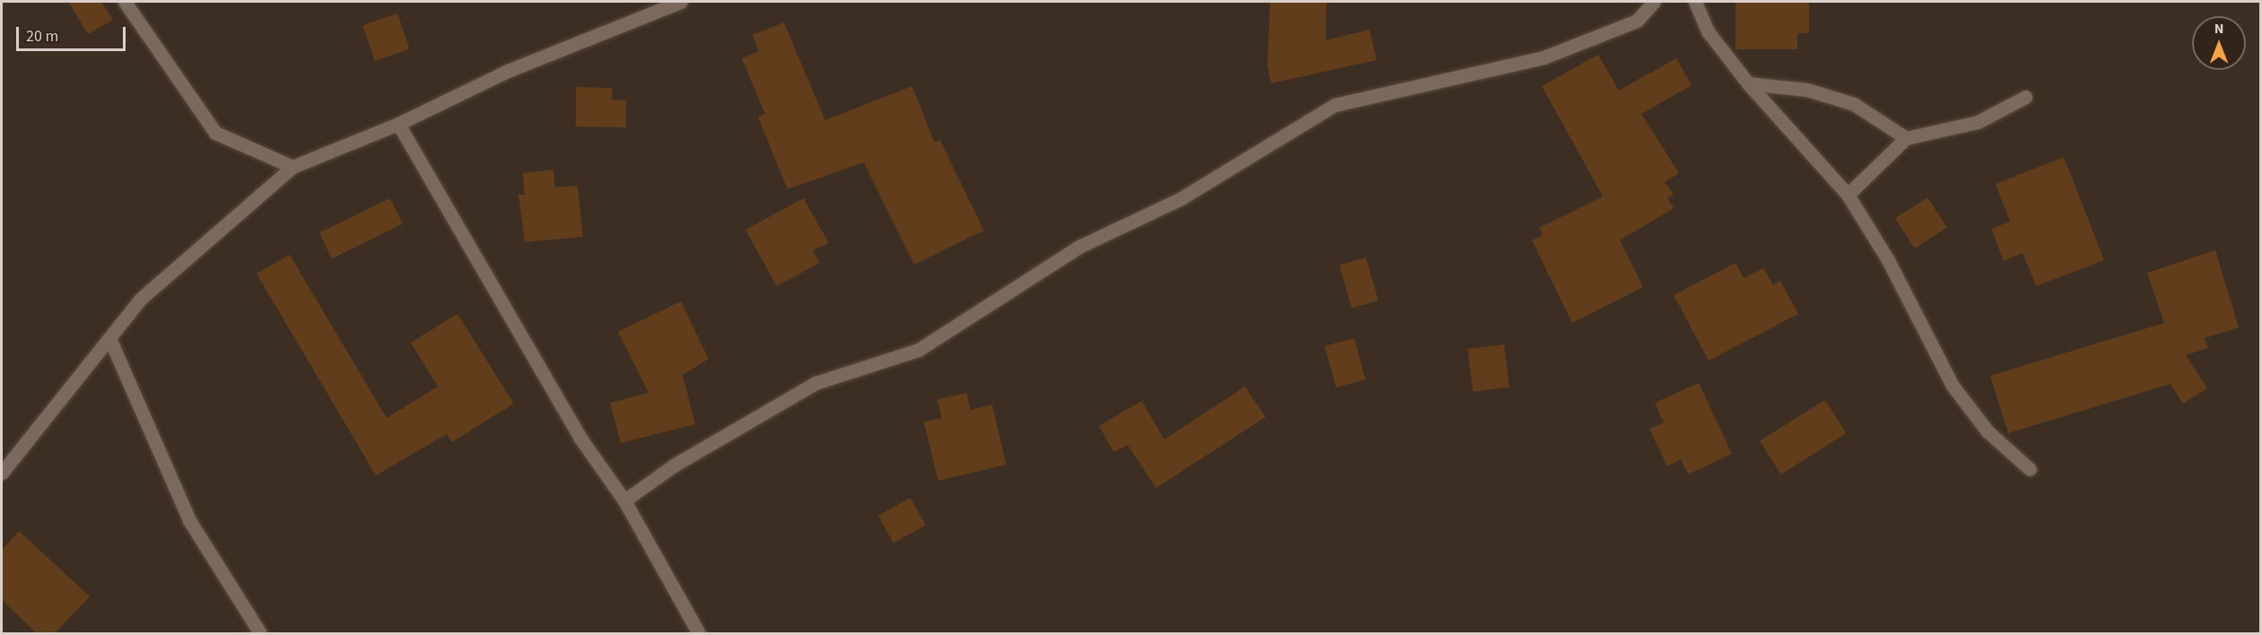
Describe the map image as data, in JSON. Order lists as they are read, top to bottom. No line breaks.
{"scale_bar":"20 m","north":"top"}
